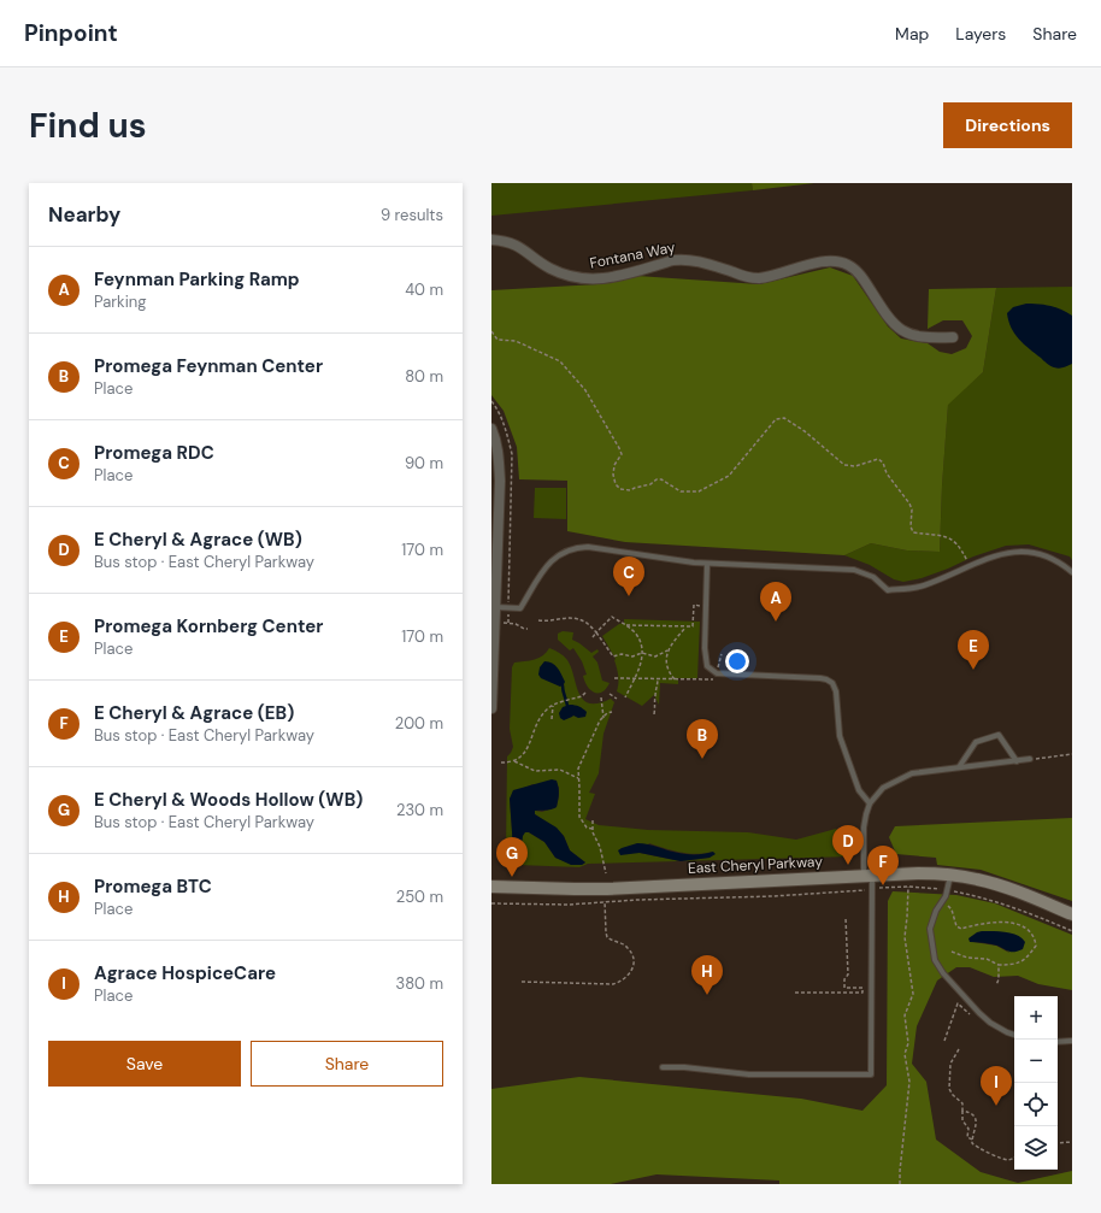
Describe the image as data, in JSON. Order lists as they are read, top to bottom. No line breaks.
{"streets":{"street":["Fontana Way","East Cheryl Parkway"]},"page":{"header":"Pinpoint","nav":["Map","Layers","Share"],"buttons":["Directions",["Save","Share"]],"title":"Find us","heading":["Nearby","9 results"],"list":[{"mark":"A","name":"Feynman Parking Ramp","note":"Parking","value":"40 m"},{"mark":"B","name":"Promega Feynman Center","note":"Place","value":"80 m"},{"mark":"C","name":"Promega RDC","note":"Place","value":"90 m"},{"mark":"D","name":"E Cheryl & Agrace (WB)","note":"Bus stop · East Cheryl Parkway","value":"170 m"},{"mark":"E","name":"Promega Kornberg Center","note":"Place","value":"170 m"},{"mark":"F","name":"E Cheryl & Agrace (EB)","note":"Bus stop · East Cheryl Parkway","value":"200 m"},{"mark":"G","name":"E Cheryl & Woods Hollow (WB)","note":"Bus stop · East Cheryl Parkway","value":"230 m"},{"mark":"H","name":"Promega BTC","note":"Place","value":"250 m"},{"mark":"I","name":"Agrace HospiceCare","note":"Place","value":"380 m"}],"pins":["C","A","E","B","D","G","F","H","I"],"map_buttons":["+","−"]}}
